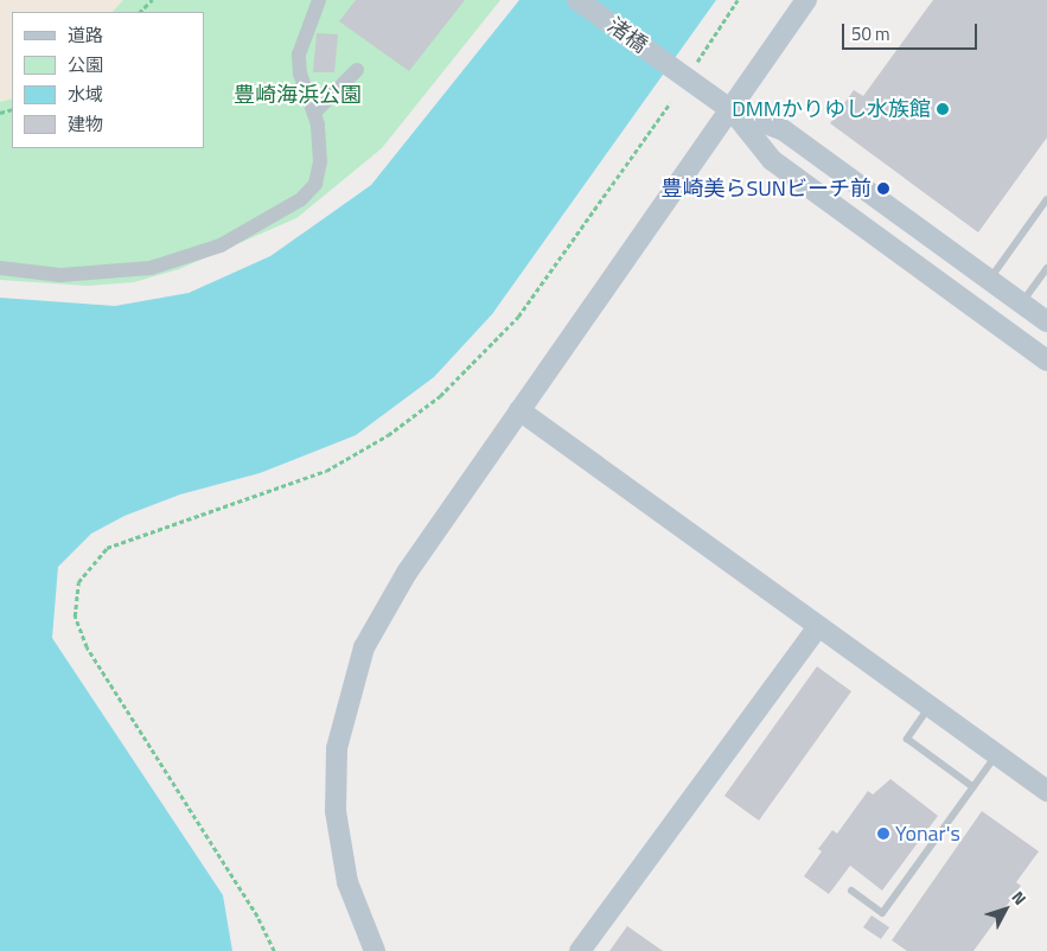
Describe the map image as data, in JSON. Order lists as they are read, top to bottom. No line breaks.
{"streets":{"street":["渚橋"]},"parks":["豊崎海浜公園"],"places":["DMMかりゆし水族館","豊崎美らSUNビーチ前","Yonar's"],"legend":["道路","公園","水域","建物"],"scale_bar":"50 m","north":"top right"}
